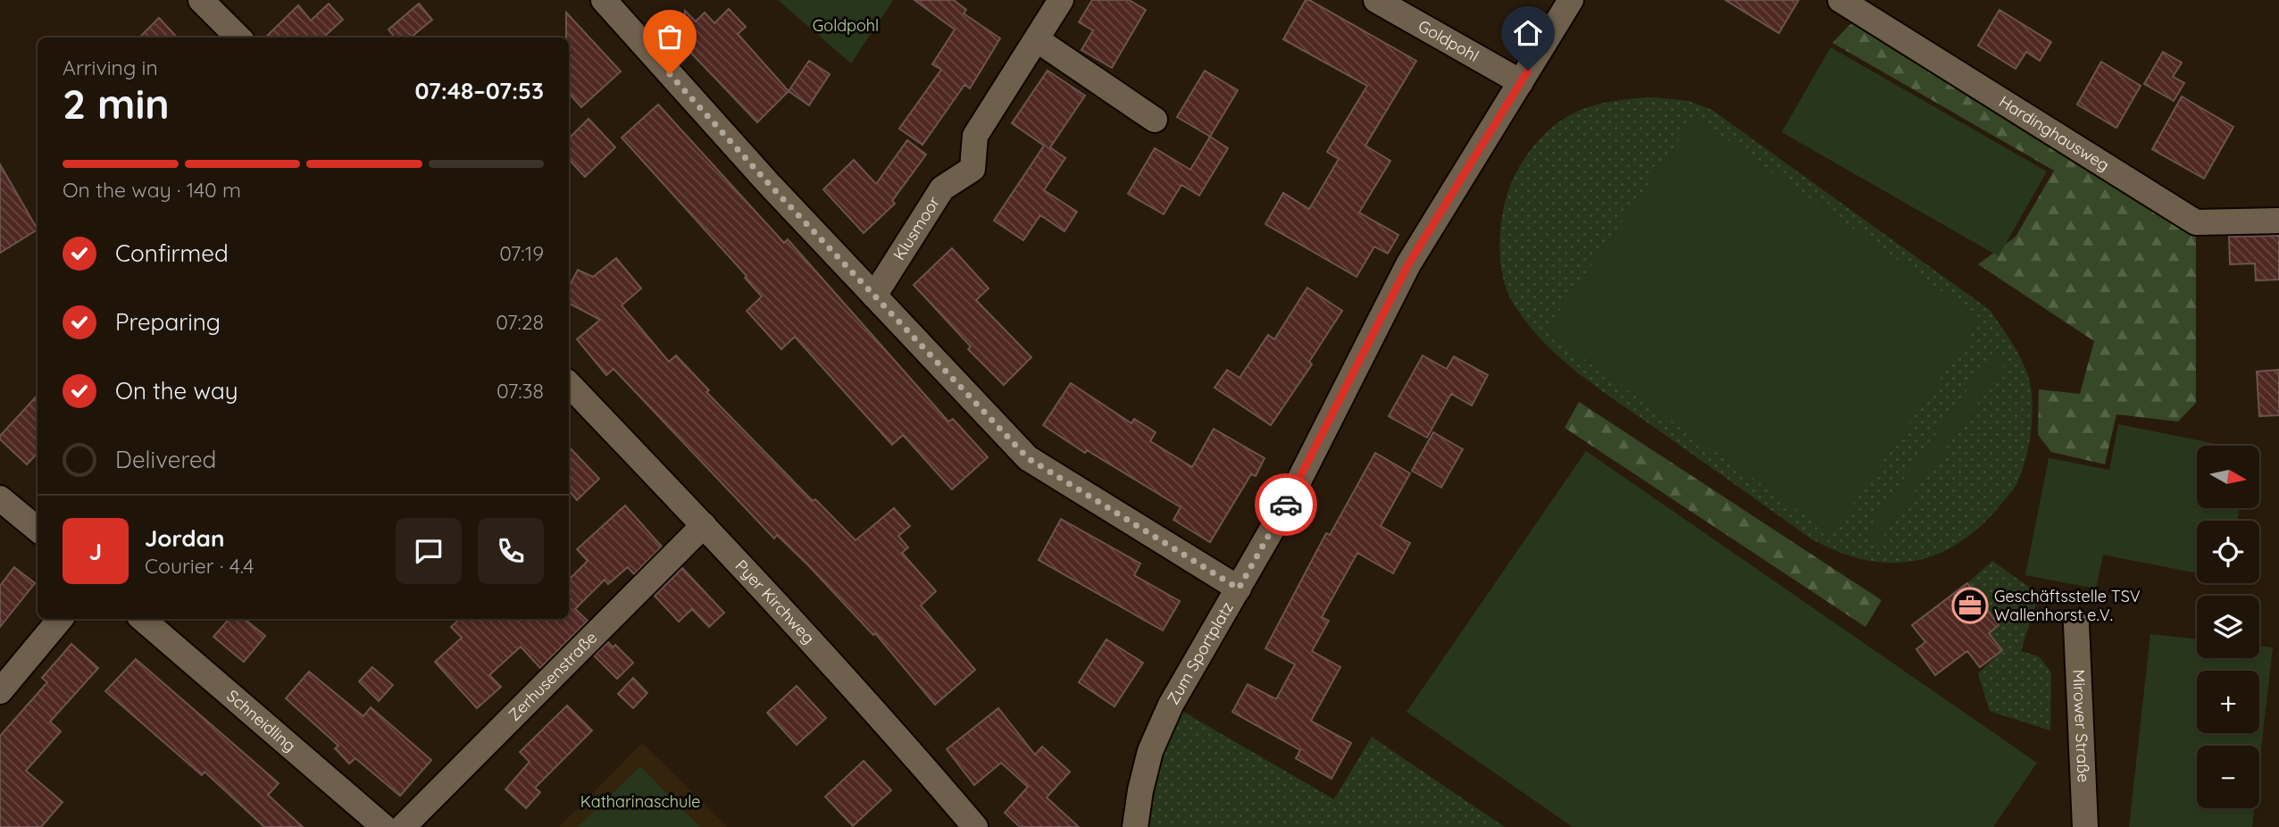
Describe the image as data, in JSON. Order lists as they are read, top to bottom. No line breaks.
{"streets":{"street":["Goldpohl","Hardinghausweg","Klusmoor","Pyer Kirchweg","Zum Sportplatz","Zerhusenstraße","Schneidling","Mirower Straße"]},"crossings":[["Goldpohl","Zum Sportplatz"],["Pyer Kirchweg","Zerhusenstraße"]],"parks":["Goldpohl","Katharinaschule"],"places":{"office":["Geschäftsstelle TSV Wallenhorst e.V."]},"north":"right","page":{"heading":["2 min","Arriving in","07:48–07:53"],"panel":["Jordan","Courier · 4.4"],"bar":"On the way · 140 m","list":[["Confirmed","07:19"],["Preparing","07:28"],["On the way","07:38"],"Delivered"],"map_buttons":["+","−"],"round":"J"}}
